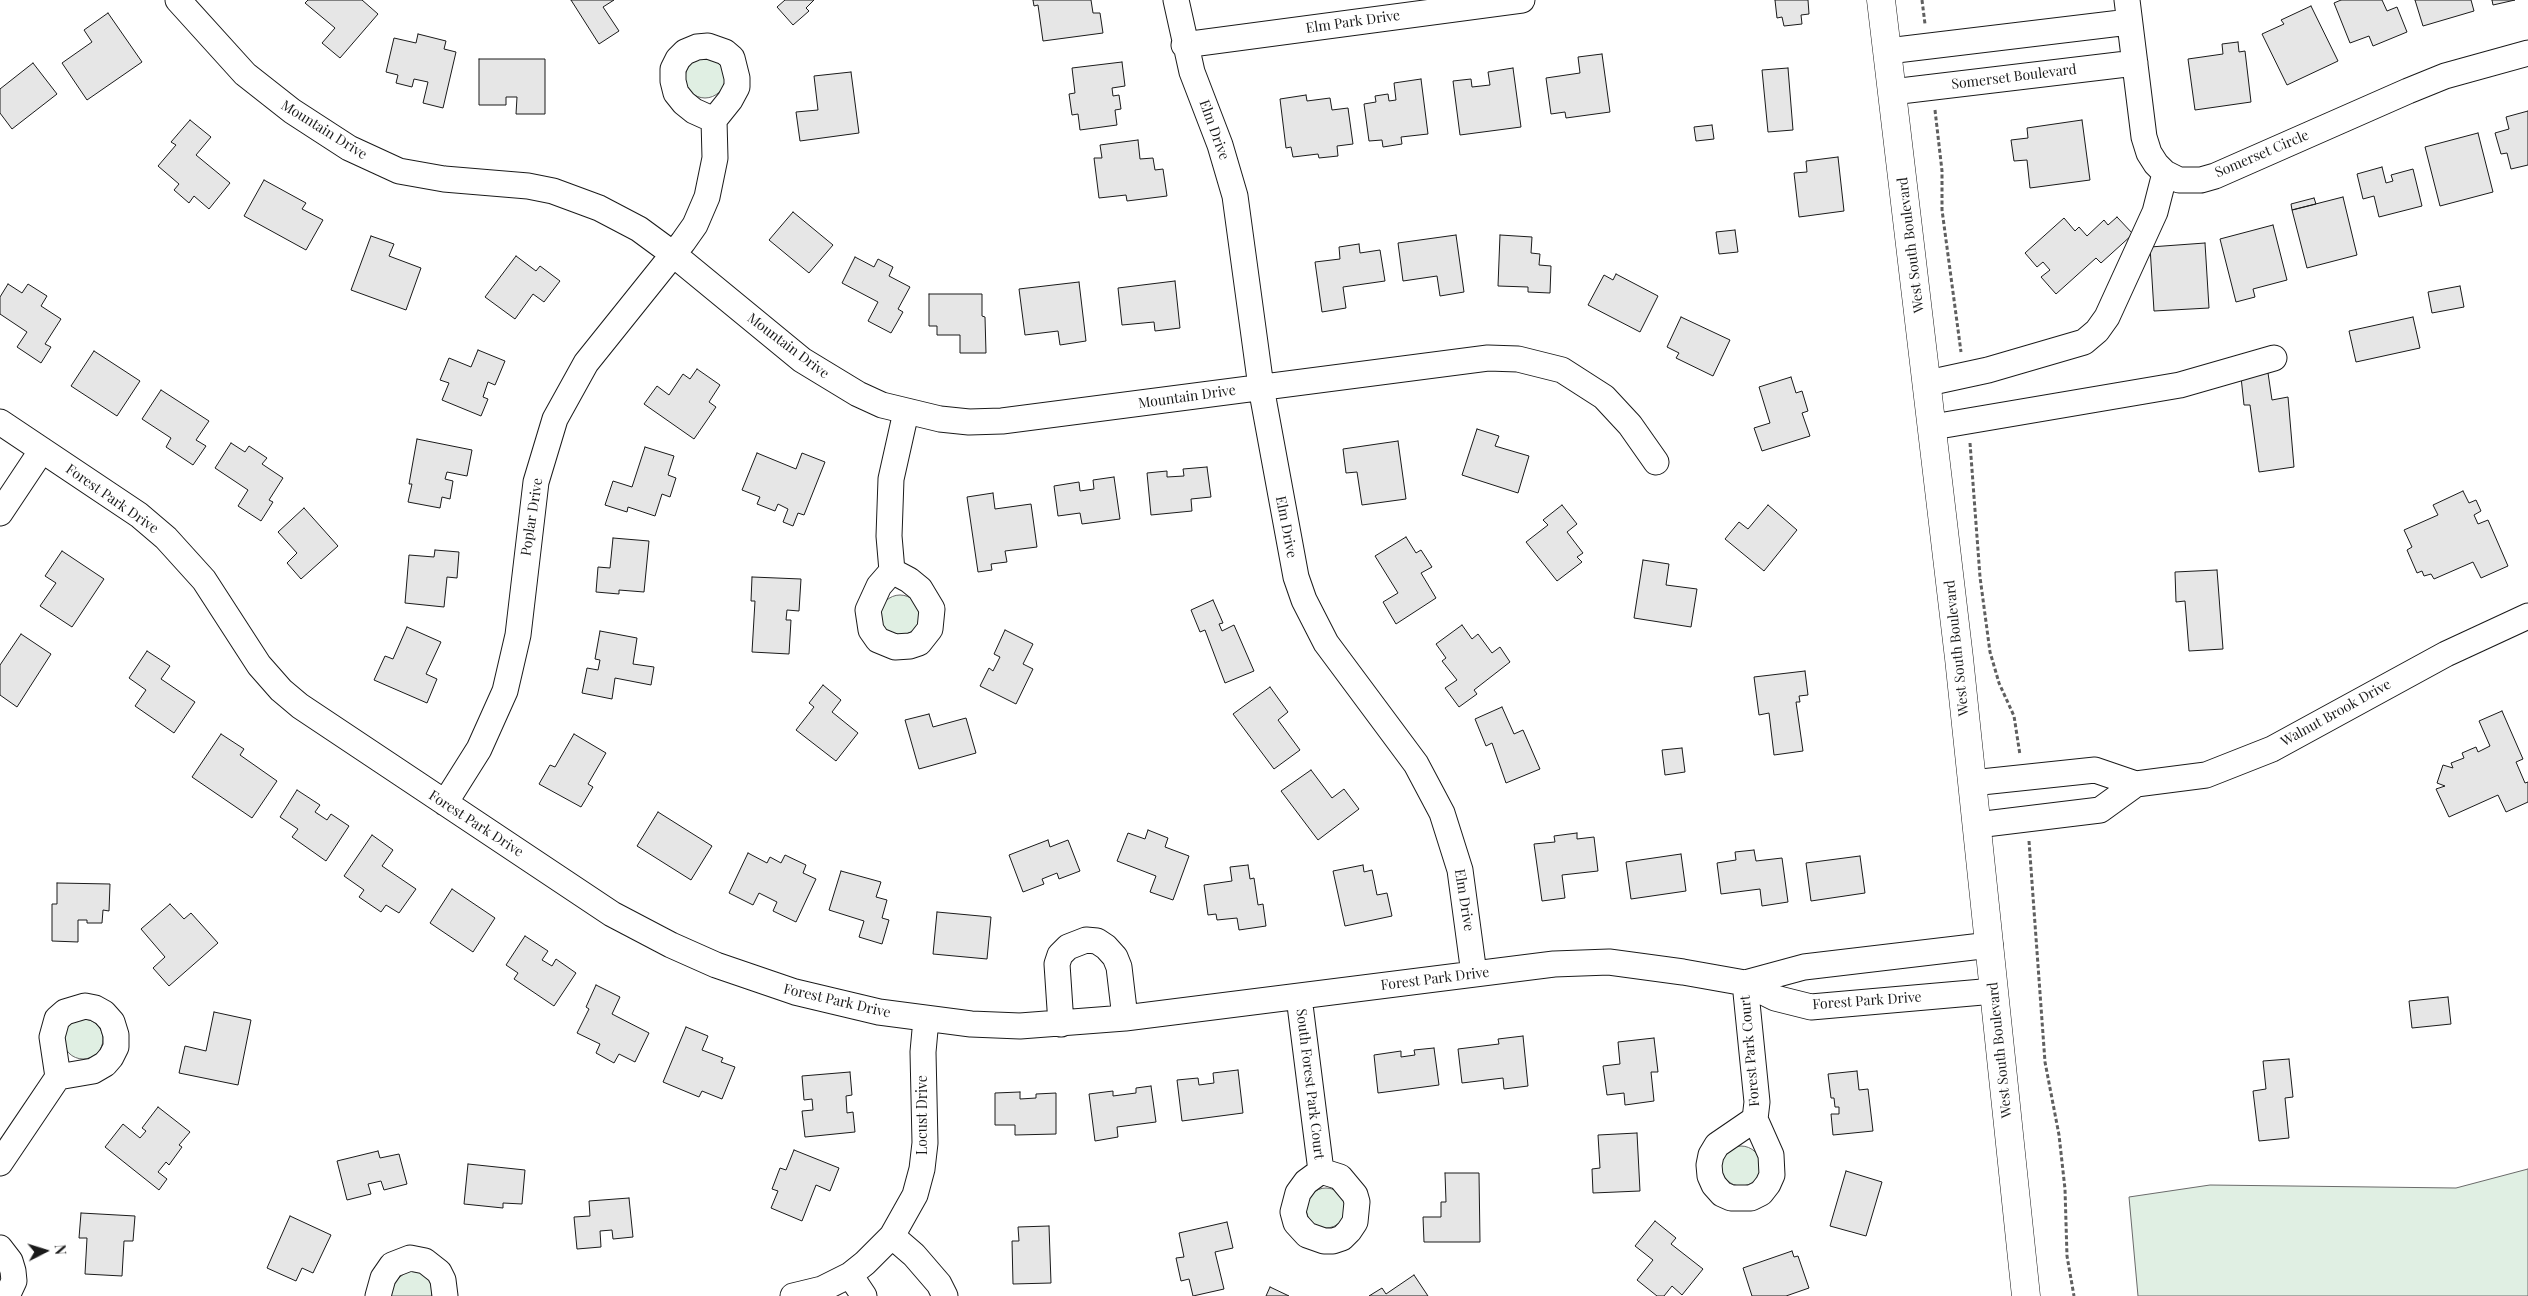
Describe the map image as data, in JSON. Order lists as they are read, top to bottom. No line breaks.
{"streets":{"main road":["West South Boulevard"],"street":["Elm Park Drive","Somerset Boulevard","Mountain Drive","Elm Drive","Somerset Circle","Forest Park Drive","Poplar Drive","Walnut Brook Drive","Forest Park Court","South Forest Park Court","Locust Drive"]},"crossings":[["Elm Park Drive","Elm Drive"],["Somerset Boulevard","West South Boulevard"],["Mountain Drive","Elm Drive"],["Mountain Drive","Poplar Drive"],["Elm Drive","Forest Park Drive"],["West South Boulevard","Forest Park Drive"],["West South Boulevard","Walnut Brook Drive"],["Forest Park Drive","Poplar Drive"],["Forest Park Drive","Forest Park Court"],["Forest Park Drive","South Forest Park Court"],["Forest Park Drive","Locust Drive"]],"north":"right"}
